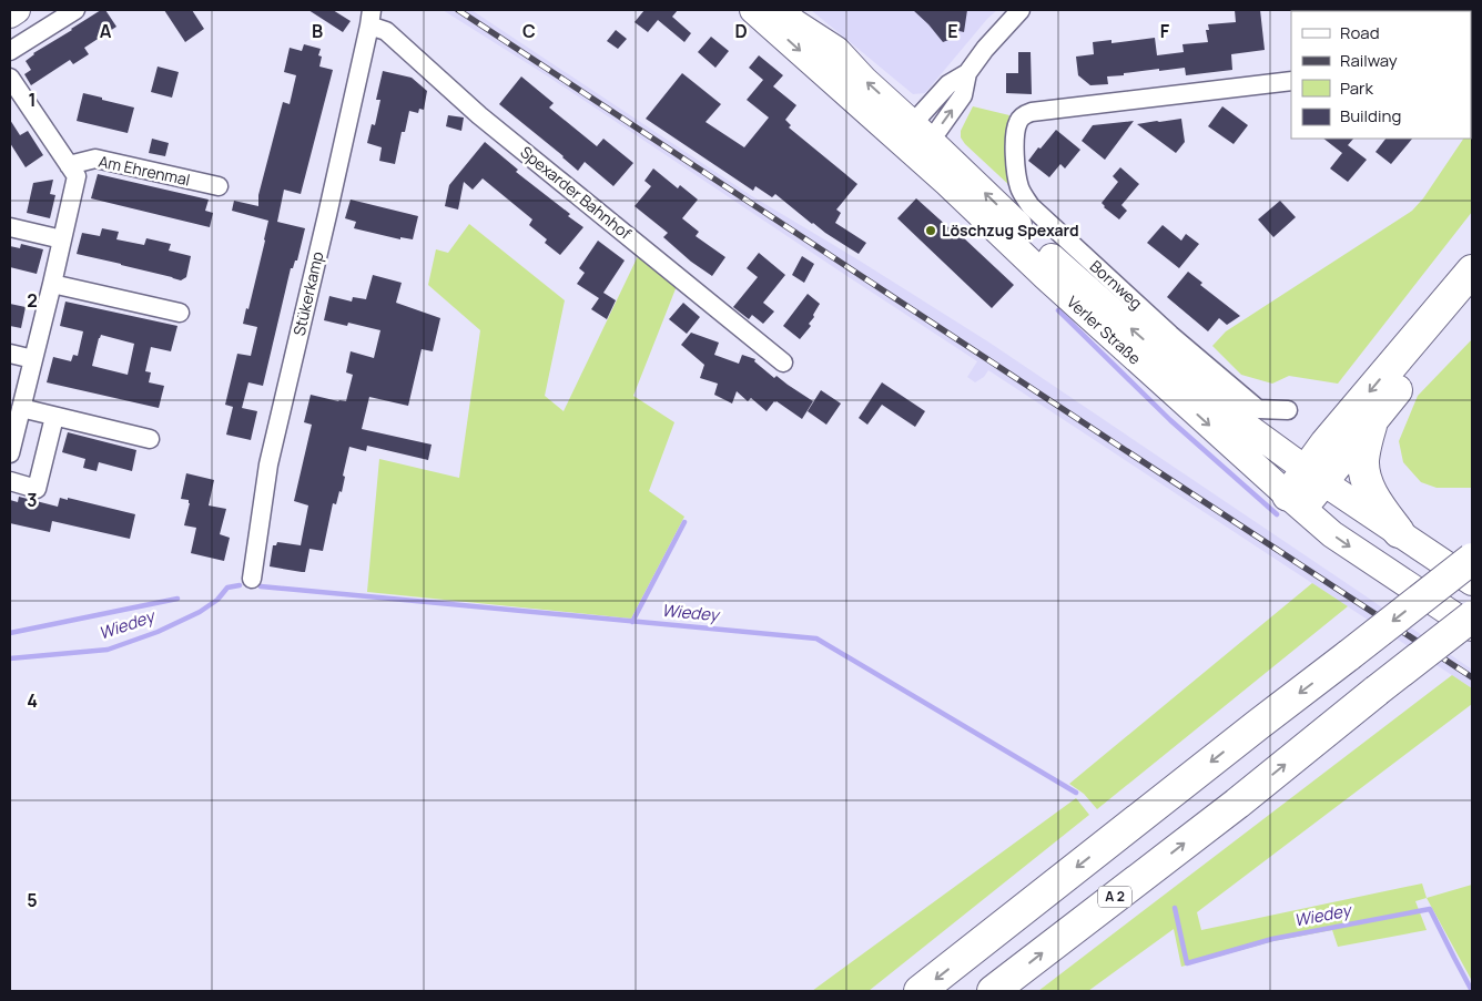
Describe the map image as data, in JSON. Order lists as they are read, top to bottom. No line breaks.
{"streets":{"highway":["A 2"],"main road":["Verler Straße"],"street":["Am Ehrenmal","Spexarder Bahnhof","Bornweg","Stükerkamp"]},"crossings":[["Spexarder Bahnhof","Stükerkamp"]],"water":["Wiedey"],"places":["Löschzug Spexard"],"legend":["Road","Railway","Park","Building"],"grid":{"columns":["A","B","C","D","E","F"],"rows":["1","2","3","4","5"]}}
